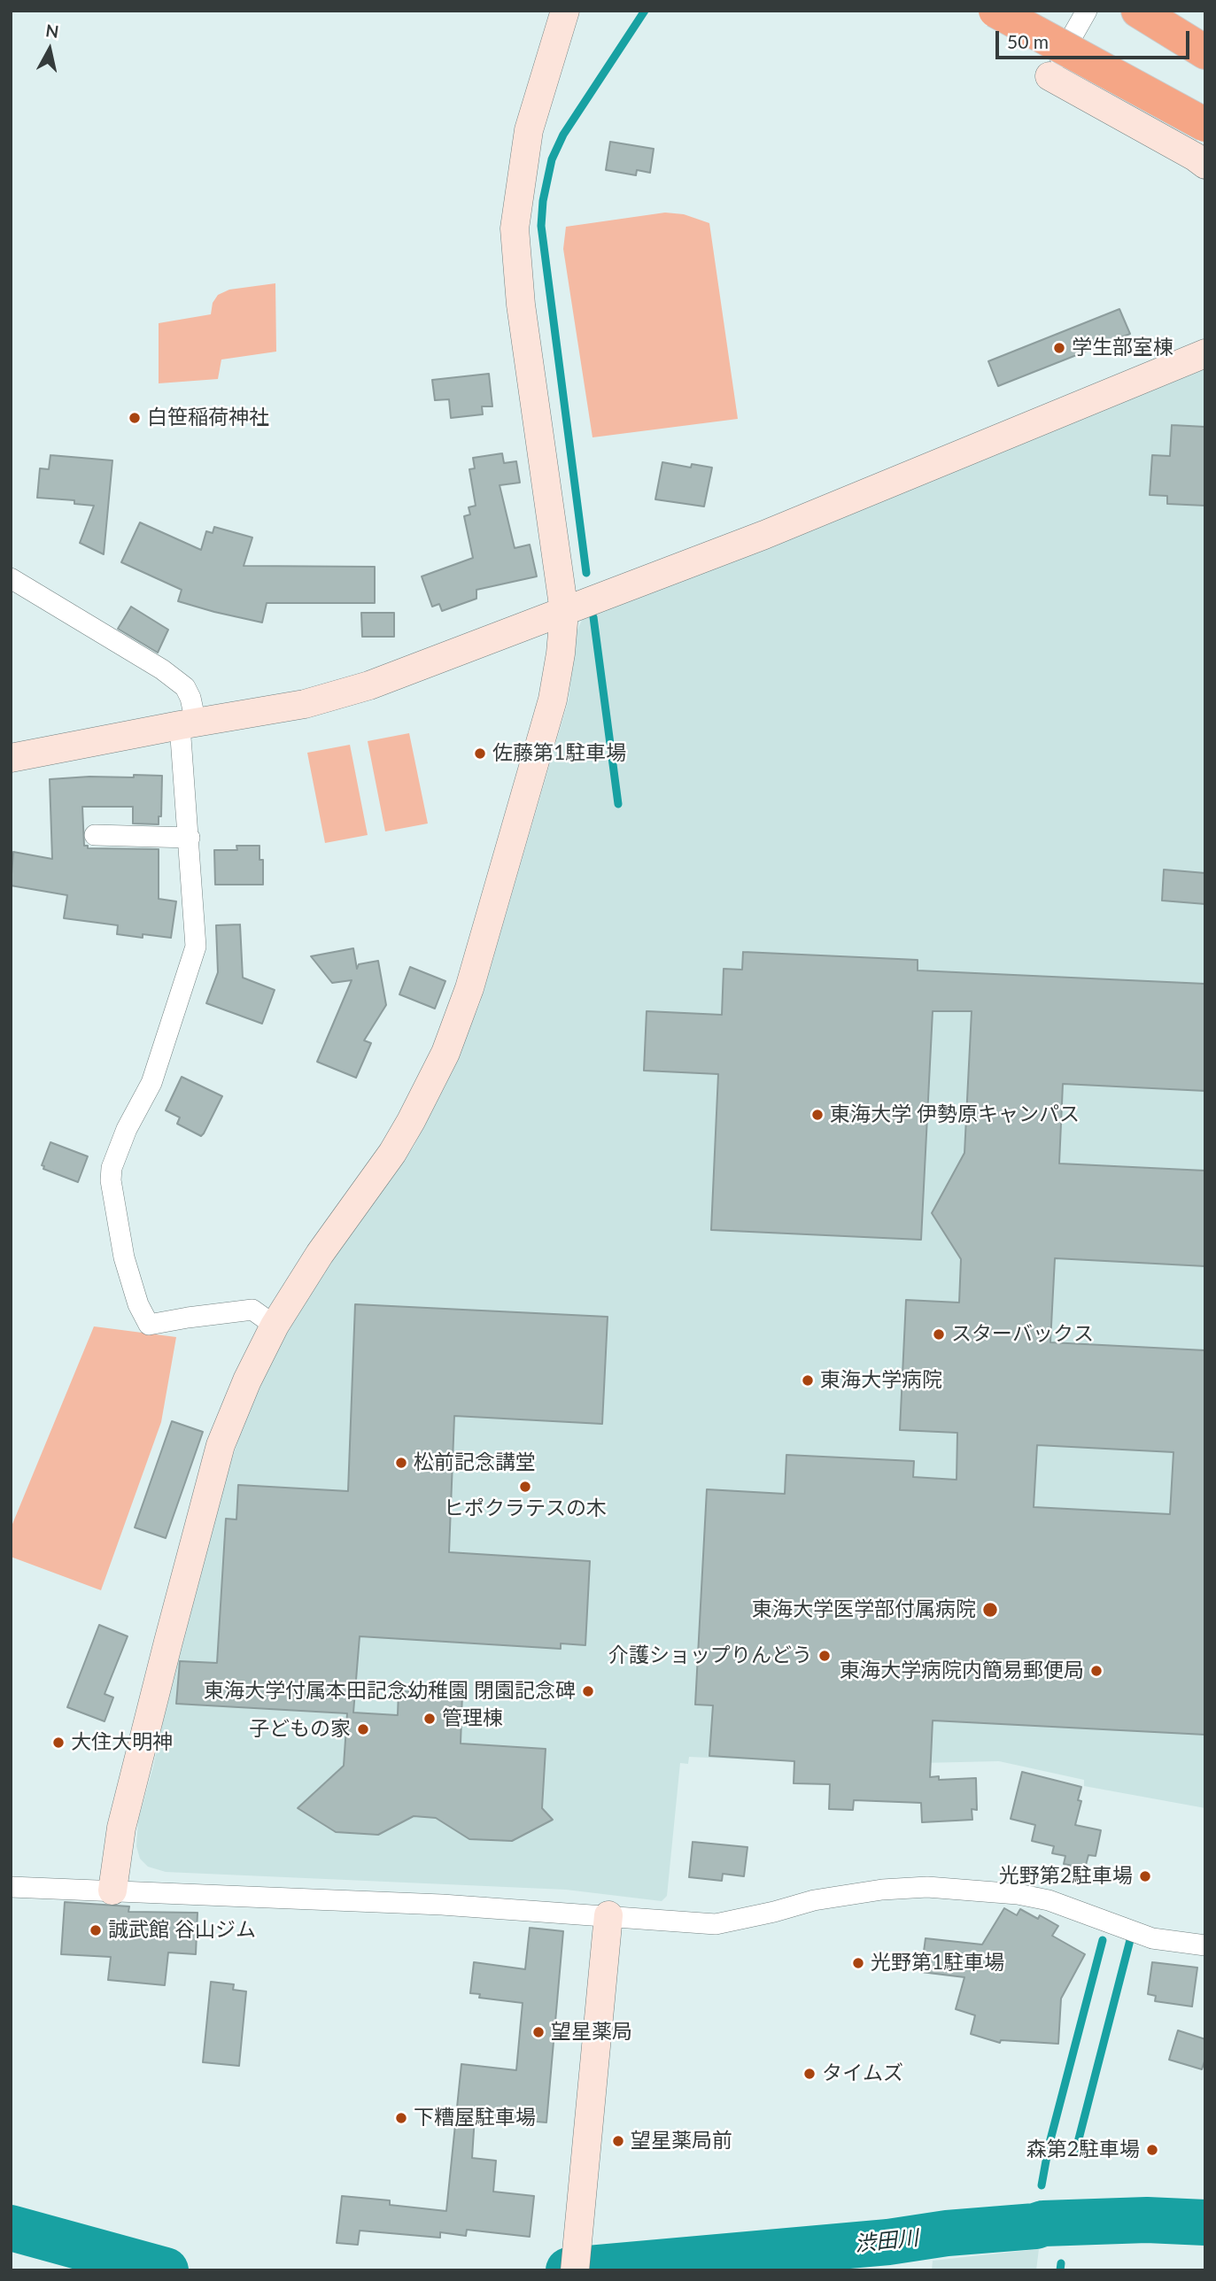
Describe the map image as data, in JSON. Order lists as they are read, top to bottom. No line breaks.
{"water":["渋田川"],"places":["学生部室棟","白笹稲荷神社","佐藤第1駐車場","東海大学 伊勢原キャンパス","スターバックス","東海大学病院","松前記念講堂","ヒポクラテスの木","東海大学医学部付属病院","介護ショップりんどう","東海大学病院内簡易郵便局","東海大学付属本田記念幼稚園 閉園記念碑","管理棟","子どもの家","大住大明神","光野第2駐車場","誠武館 谷山ジム","光野第1駐車場","望星薬局","タイムズ","下糟屋駐車場","望星薬局前","森第2駐車場"],"scale_bar":"50 m","north":"top"}
